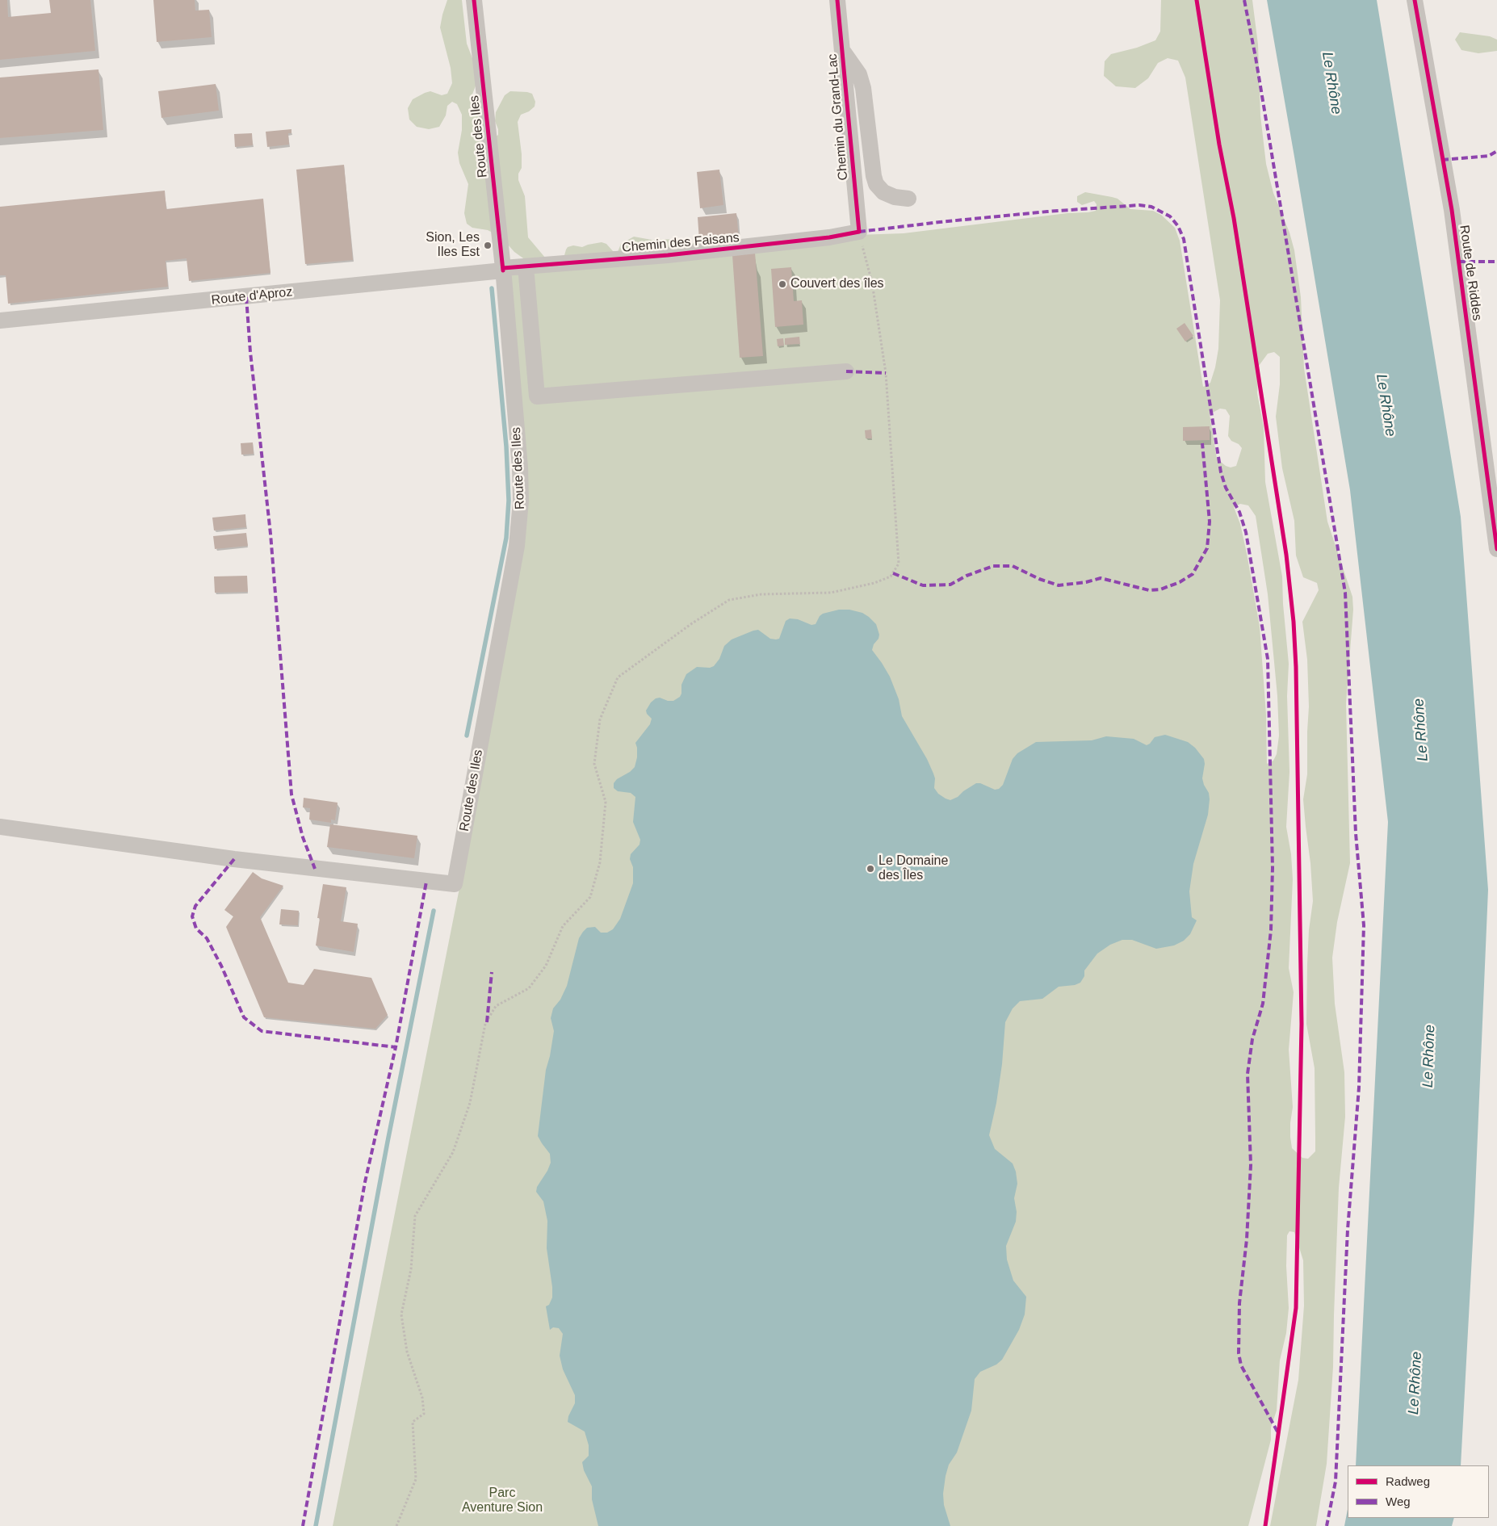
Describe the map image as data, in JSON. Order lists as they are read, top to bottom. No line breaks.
{"streets":{"street":["Chemin du Grand-Lac","Route des Iles","Chemin des Faisans","Route de Riddes","Route d'Aproz"]},"crossings":[["Chemin du Grand-Lac","Chemin des Faisans"],["Route des Iles","Chemin des Faisans"],["Route des Iles","Route d'Aproz"],["Chemin des Faisans","Route d'Aproz"]],"water":["Le Rhône"],"parks":["Parc Aventure Sion"],"places":["Sion, Les Iles Est","Couvert des îles","Le Domaine des Îles"],"legend":["Radweg","Weg"]}
